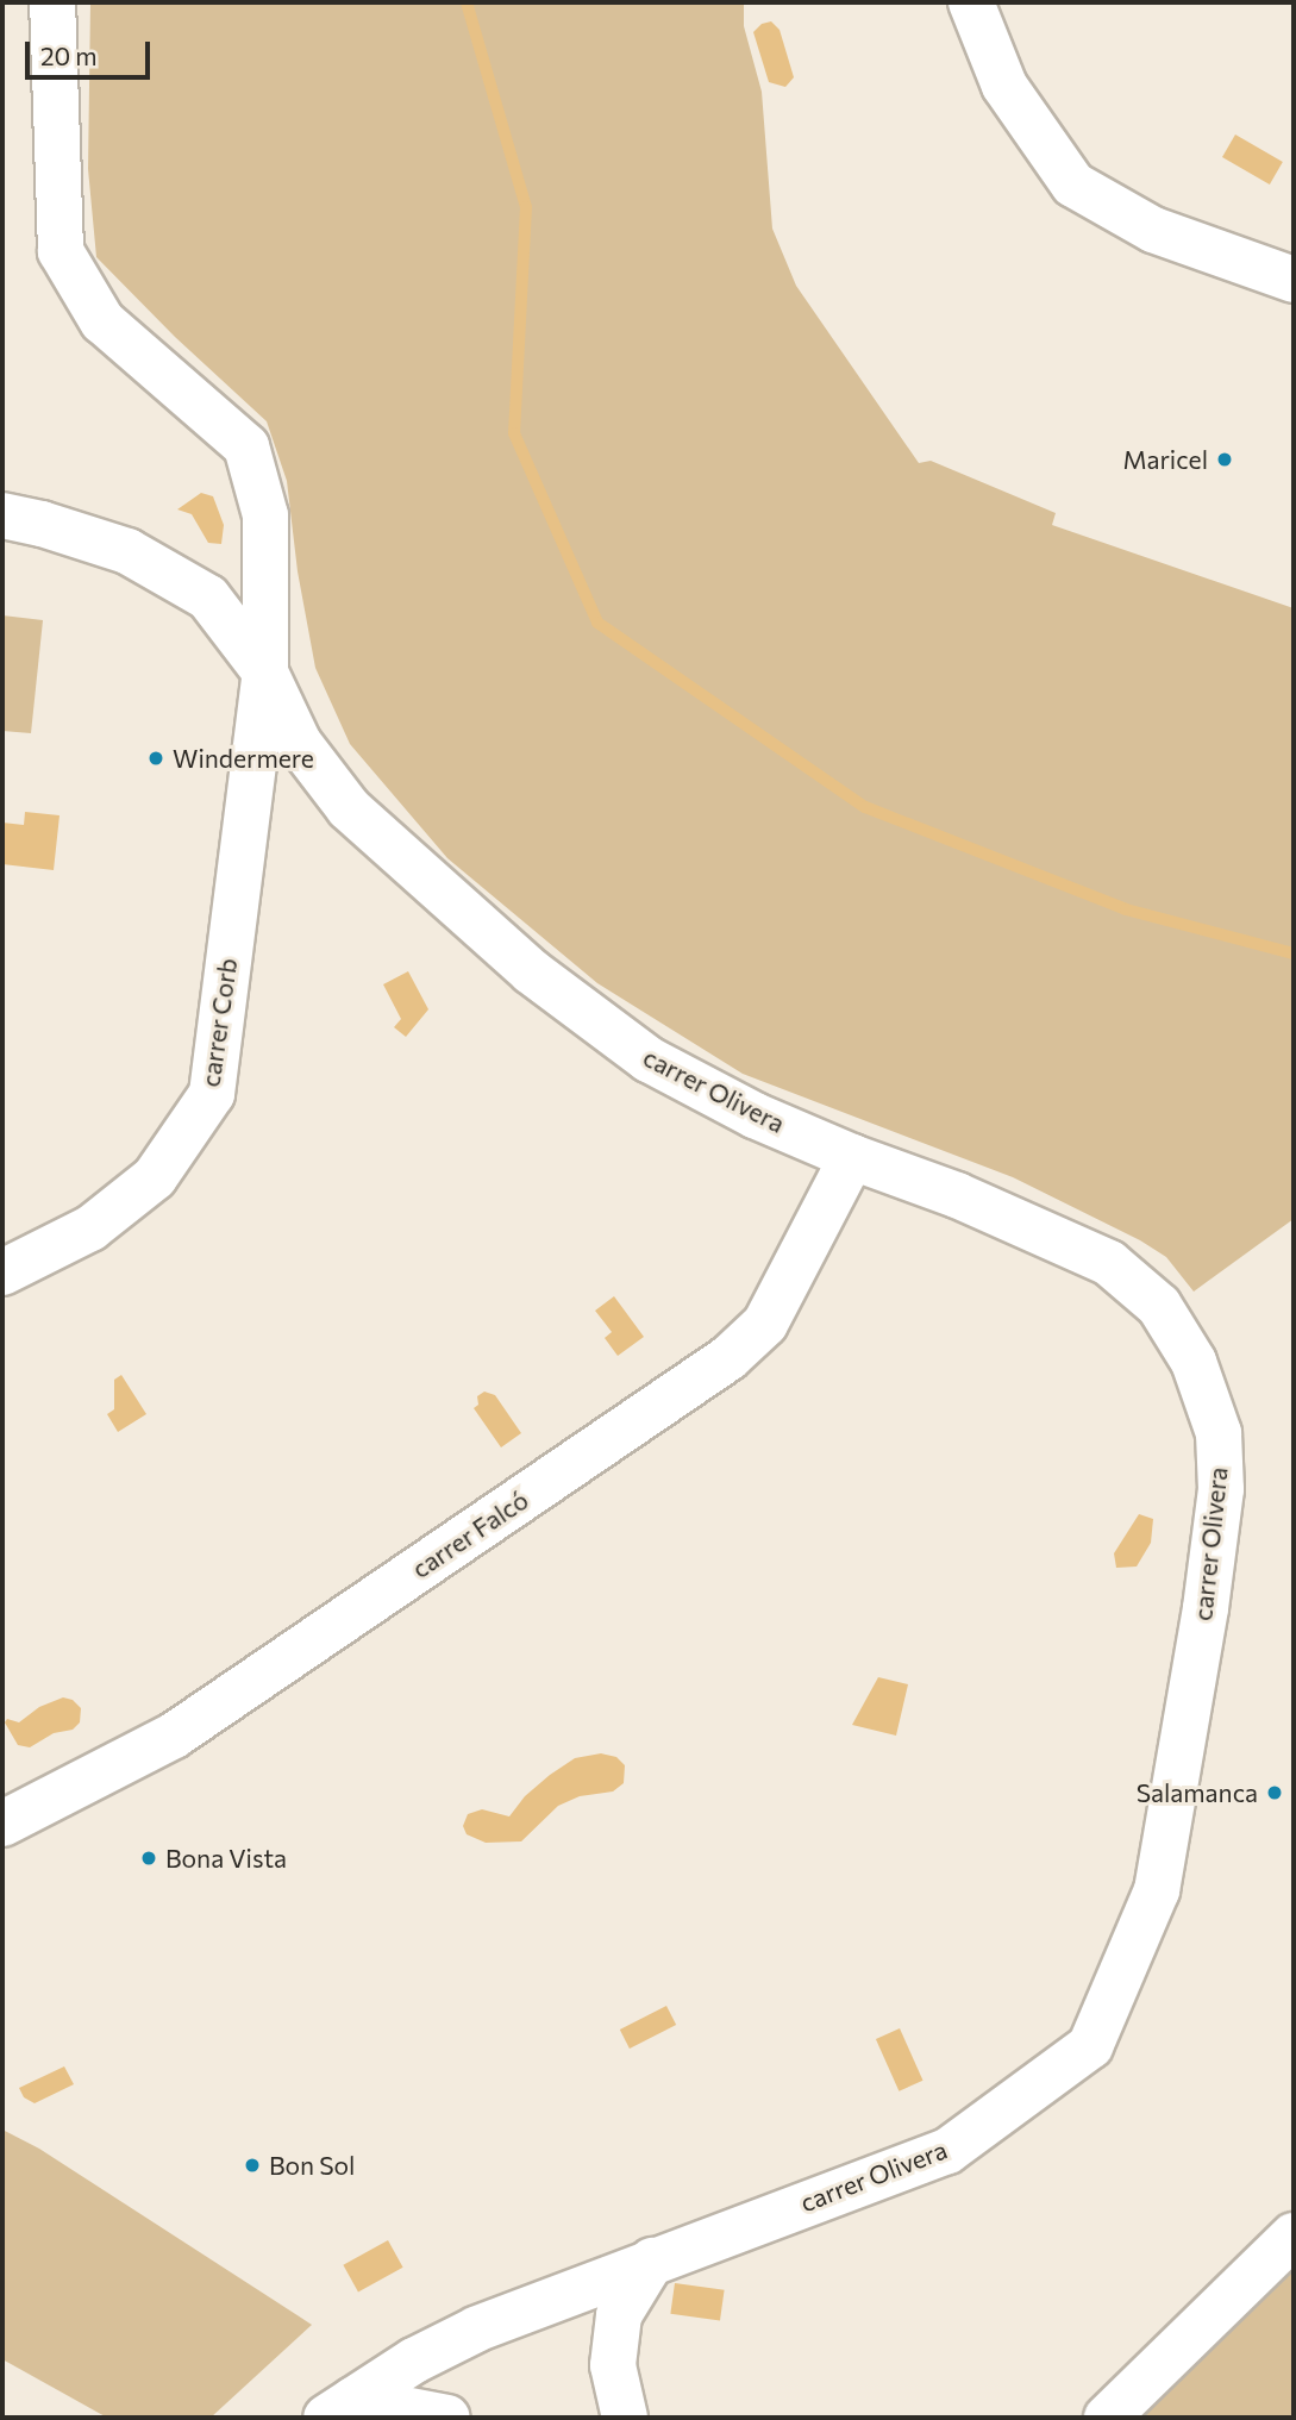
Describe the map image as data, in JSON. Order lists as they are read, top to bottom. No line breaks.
{"streets":{"street":["carrer Corb","carrer Olivera","carrer Falcó"]},"crossings":[["carrer Corb","carrer Olivera"],["carrer Olivera","carrer Falcó"]],"places":["Maricel","Windermere","Salamanca","Bona Vista","Bon Sol"],"scale_bar":"20 m"}
